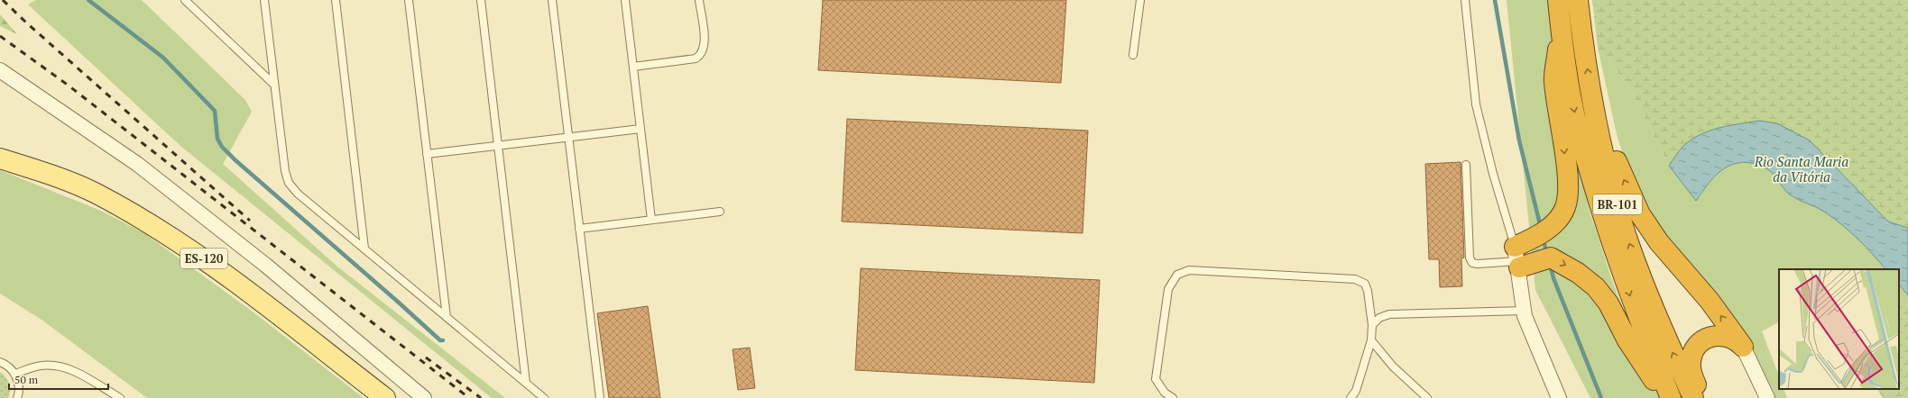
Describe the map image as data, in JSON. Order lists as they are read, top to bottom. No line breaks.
{"streets":{"highway":["BR-101"],"main road":["ES-120"]},"water":["Rio Santa Maria da Vitória"],"scale_bar":"50 m"}
